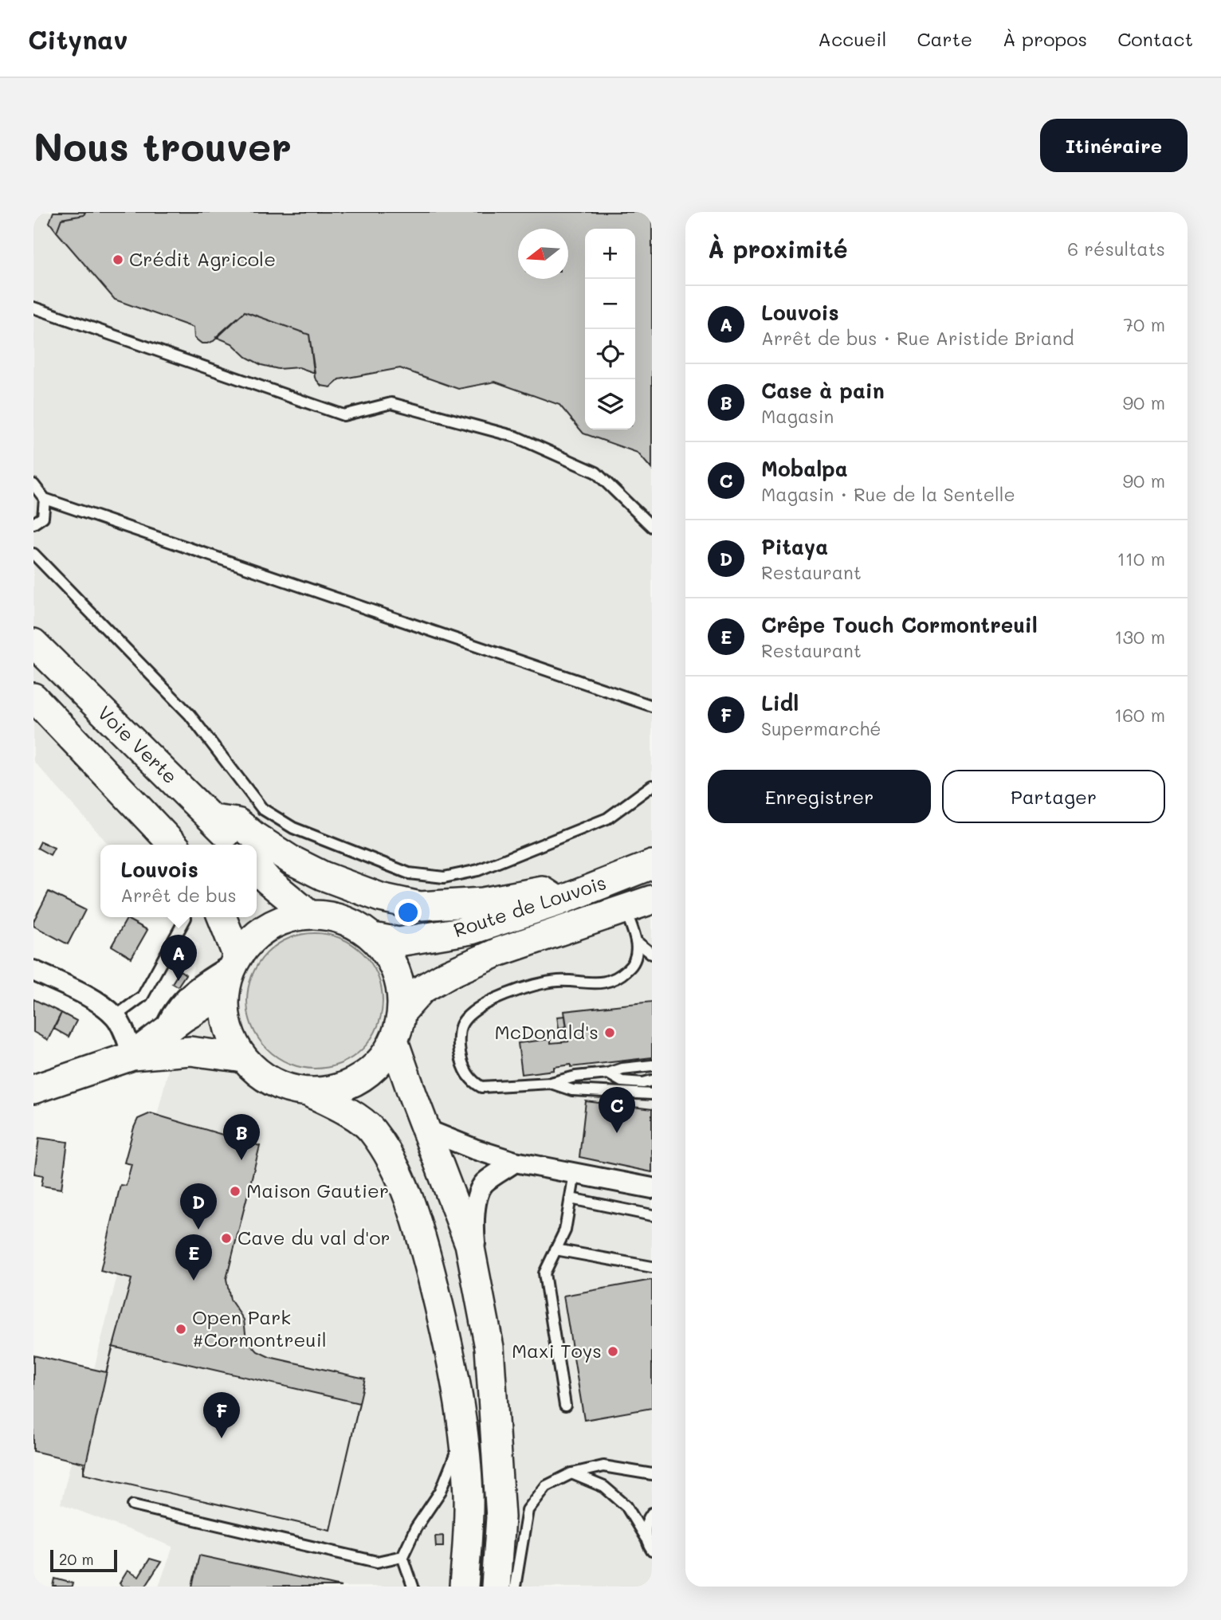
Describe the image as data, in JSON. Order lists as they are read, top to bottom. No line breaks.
{"streets":{"main road":["Voie Verte","Route de Louvois"]},"places":["Crédit Agricole","McDonald's","Maison Gautier","Cave du val d'or","Open Park #Cormontreuil","Maxi Toys"],"scale_bar":"20 m","north":"left","page":{"header":"Citynav","nav":["Accueil","Carte","À propos","Contact"],"buttons":["Itinéraire",["Enregistrer","Partager"]],"title":"Nous trouver","heading":["À proximité","6 résultats"],"map_buttons":["+","−"],"list":[{"mark":"A","name":"Louvois","note":"Arrêt de bus · Rue Aristide Briand","value":"70 m"},{"mark":"B","name":"Case à pain","note":"Magasin","value":"90 m"},{"mark":"C","name":"Mobalpa","note":"Magasin · Rue de la Sentelle","value":"90 m"},{"mark":"D","name":"Pitaya","note":"Restaurant","value":"110 m"},{"mark":"E","name":"Crêpe Touch Cormontreuil","note":"Restaurant","value":"130 m"},{"mark":"F","name":"Lidl","note":"Supermarché","value":"160 m"}],"popup":["Louvois","Arrêt de bus"],"pins":["A","C","B","D","E","F"],"scale":"20 m"}}
